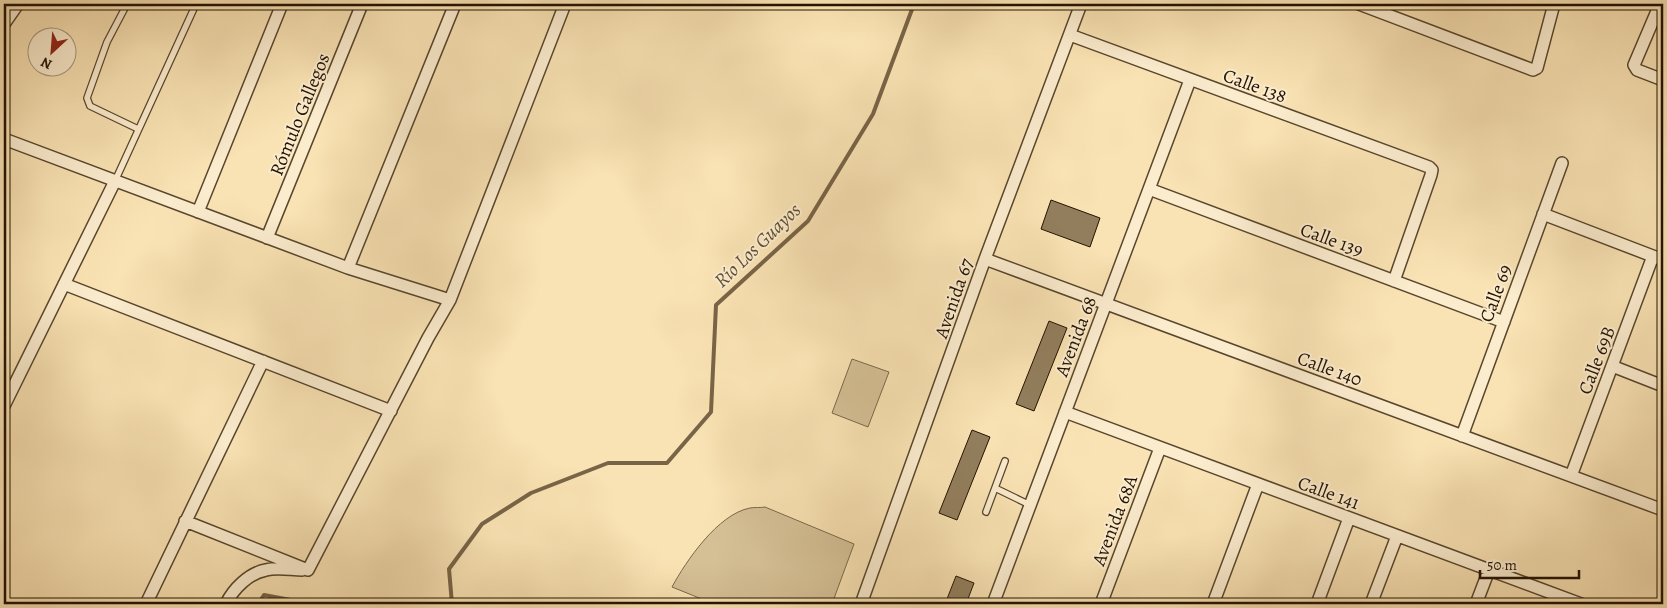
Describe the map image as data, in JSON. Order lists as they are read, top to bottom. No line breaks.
{"streets":{"street":["Calle 138","Rómulo Gallegos","Calle 139","Calle 69","Avenida 67","Avenida 68","Calle 69B","Calle 140","Calle 141","Avenida 68A"]},"crossings":[["Calle 138","Calle 139"],["Calle 138","Avenida 67"],["Calle 138","Avenida 68"],["Calle 139","Calle 69"],["Calle 139","Avenida 68"],["Calle 69","Calle 140"],["Avenida 67","Calle 140"],["Avenida 68","Calle 140"],["Avenida 68","Calle 141"],["Calle 69B","Calle 140"],["Calle 141","Avenida 68A"]],"water":["Río Los Guayos"],"scale_bar":"50 m","north":"bottom left"}
